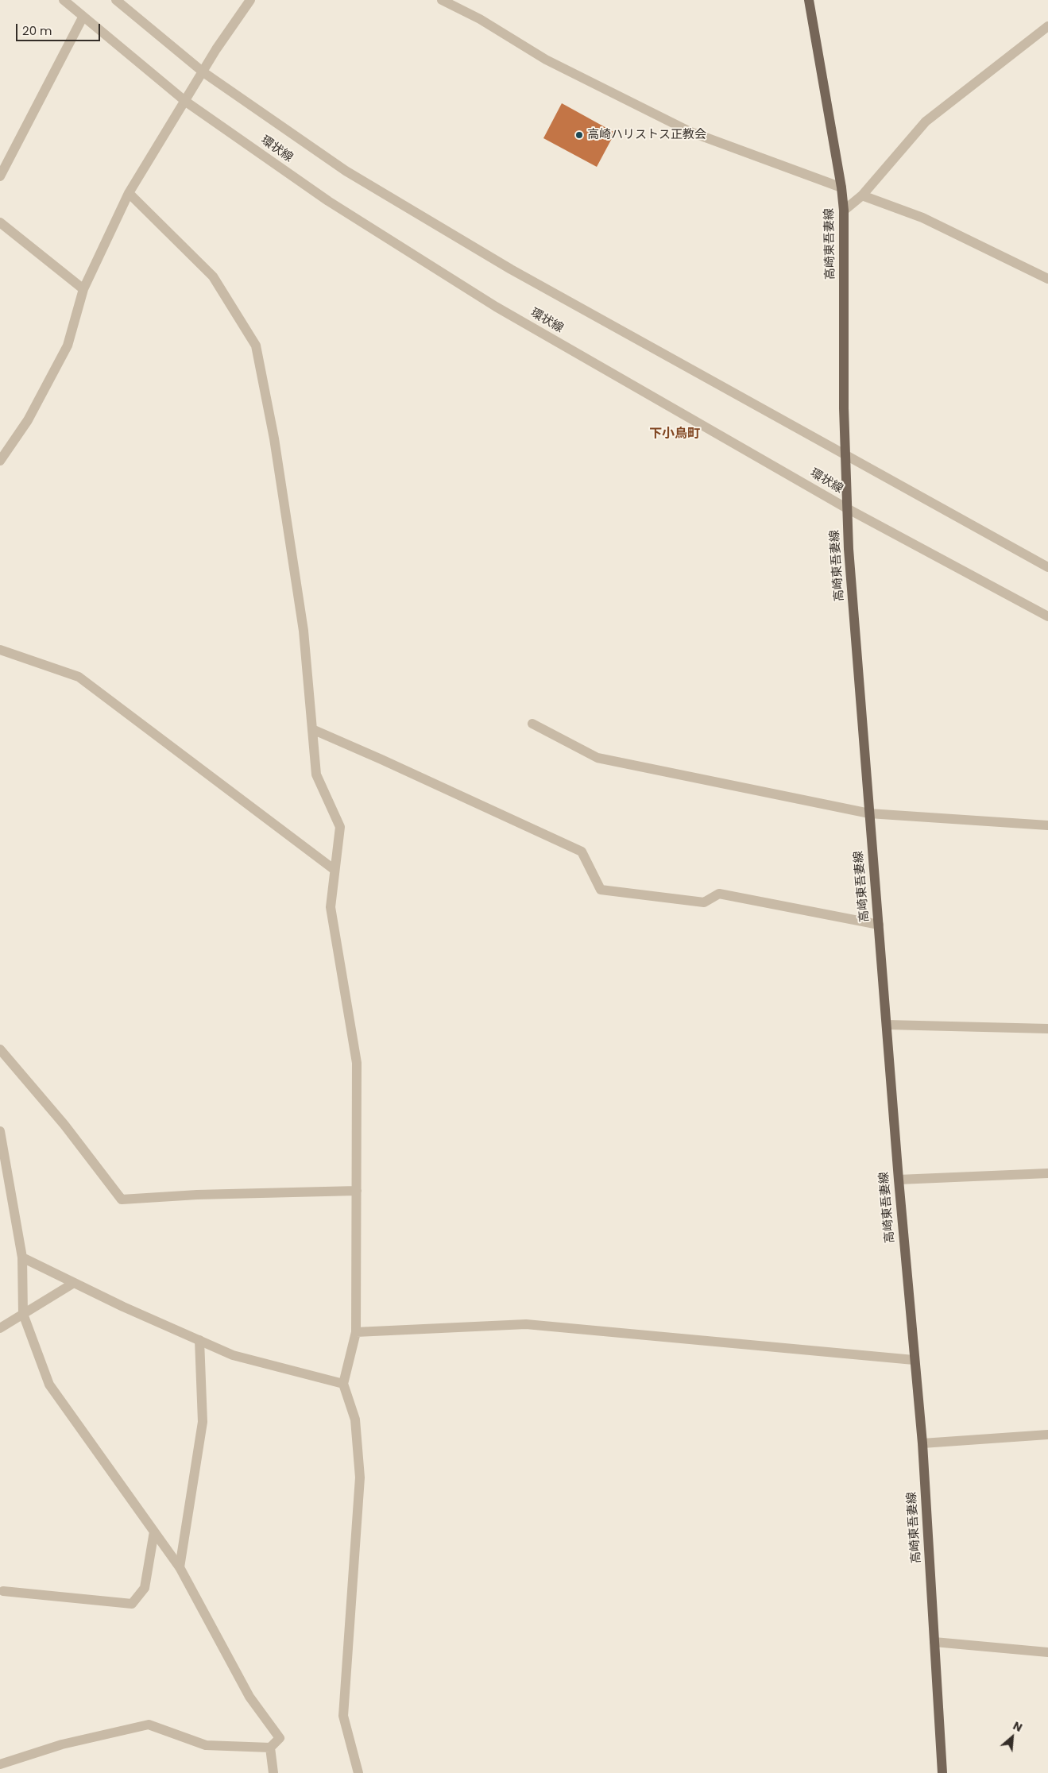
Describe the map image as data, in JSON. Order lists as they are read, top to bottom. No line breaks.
{"streets":{"main road":["高崎東吾妻線"],"street":["環状線"]},"crossings":[["環状線","高崎東吾妻線"]],"districts":["下小鳥町"],"places":["高崎ハリストス正教会"],"scale_bar":"20 m","north":"top right"}
